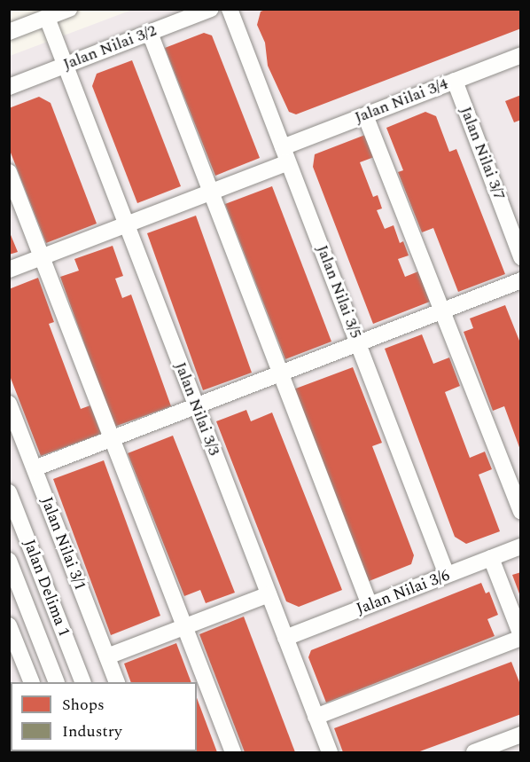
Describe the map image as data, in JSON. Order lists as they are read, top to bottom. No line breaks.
{"streets":{"street":["Jalan Nilai 3/2","Jalan Nilai 3/4","Jalan Nilai 3/7","Jalan Nilai 3/5","Jalan Nilai 3/3","Jalan Nilai 3/1","Jalan Delima 1","Jalan Nilai 3/6"]},"crossings":[["Jalan Nilai 3/2","Jalan Nilai 3/3"],["Jalan Nilai 3/4","Jalan Nilai 3/7"],["Jalan Nilai 3/4","Jalan Nilai 3/5"],["Jalan Nilai 3/4","Jalan Nilai 3/3"],["Jalan Nilai 3/5","Jalan Nilai 3/6"],["Jalan Nilai 3/3","Jalan Nilai 3/6"]],"legend":["Shops","Industry"]}
